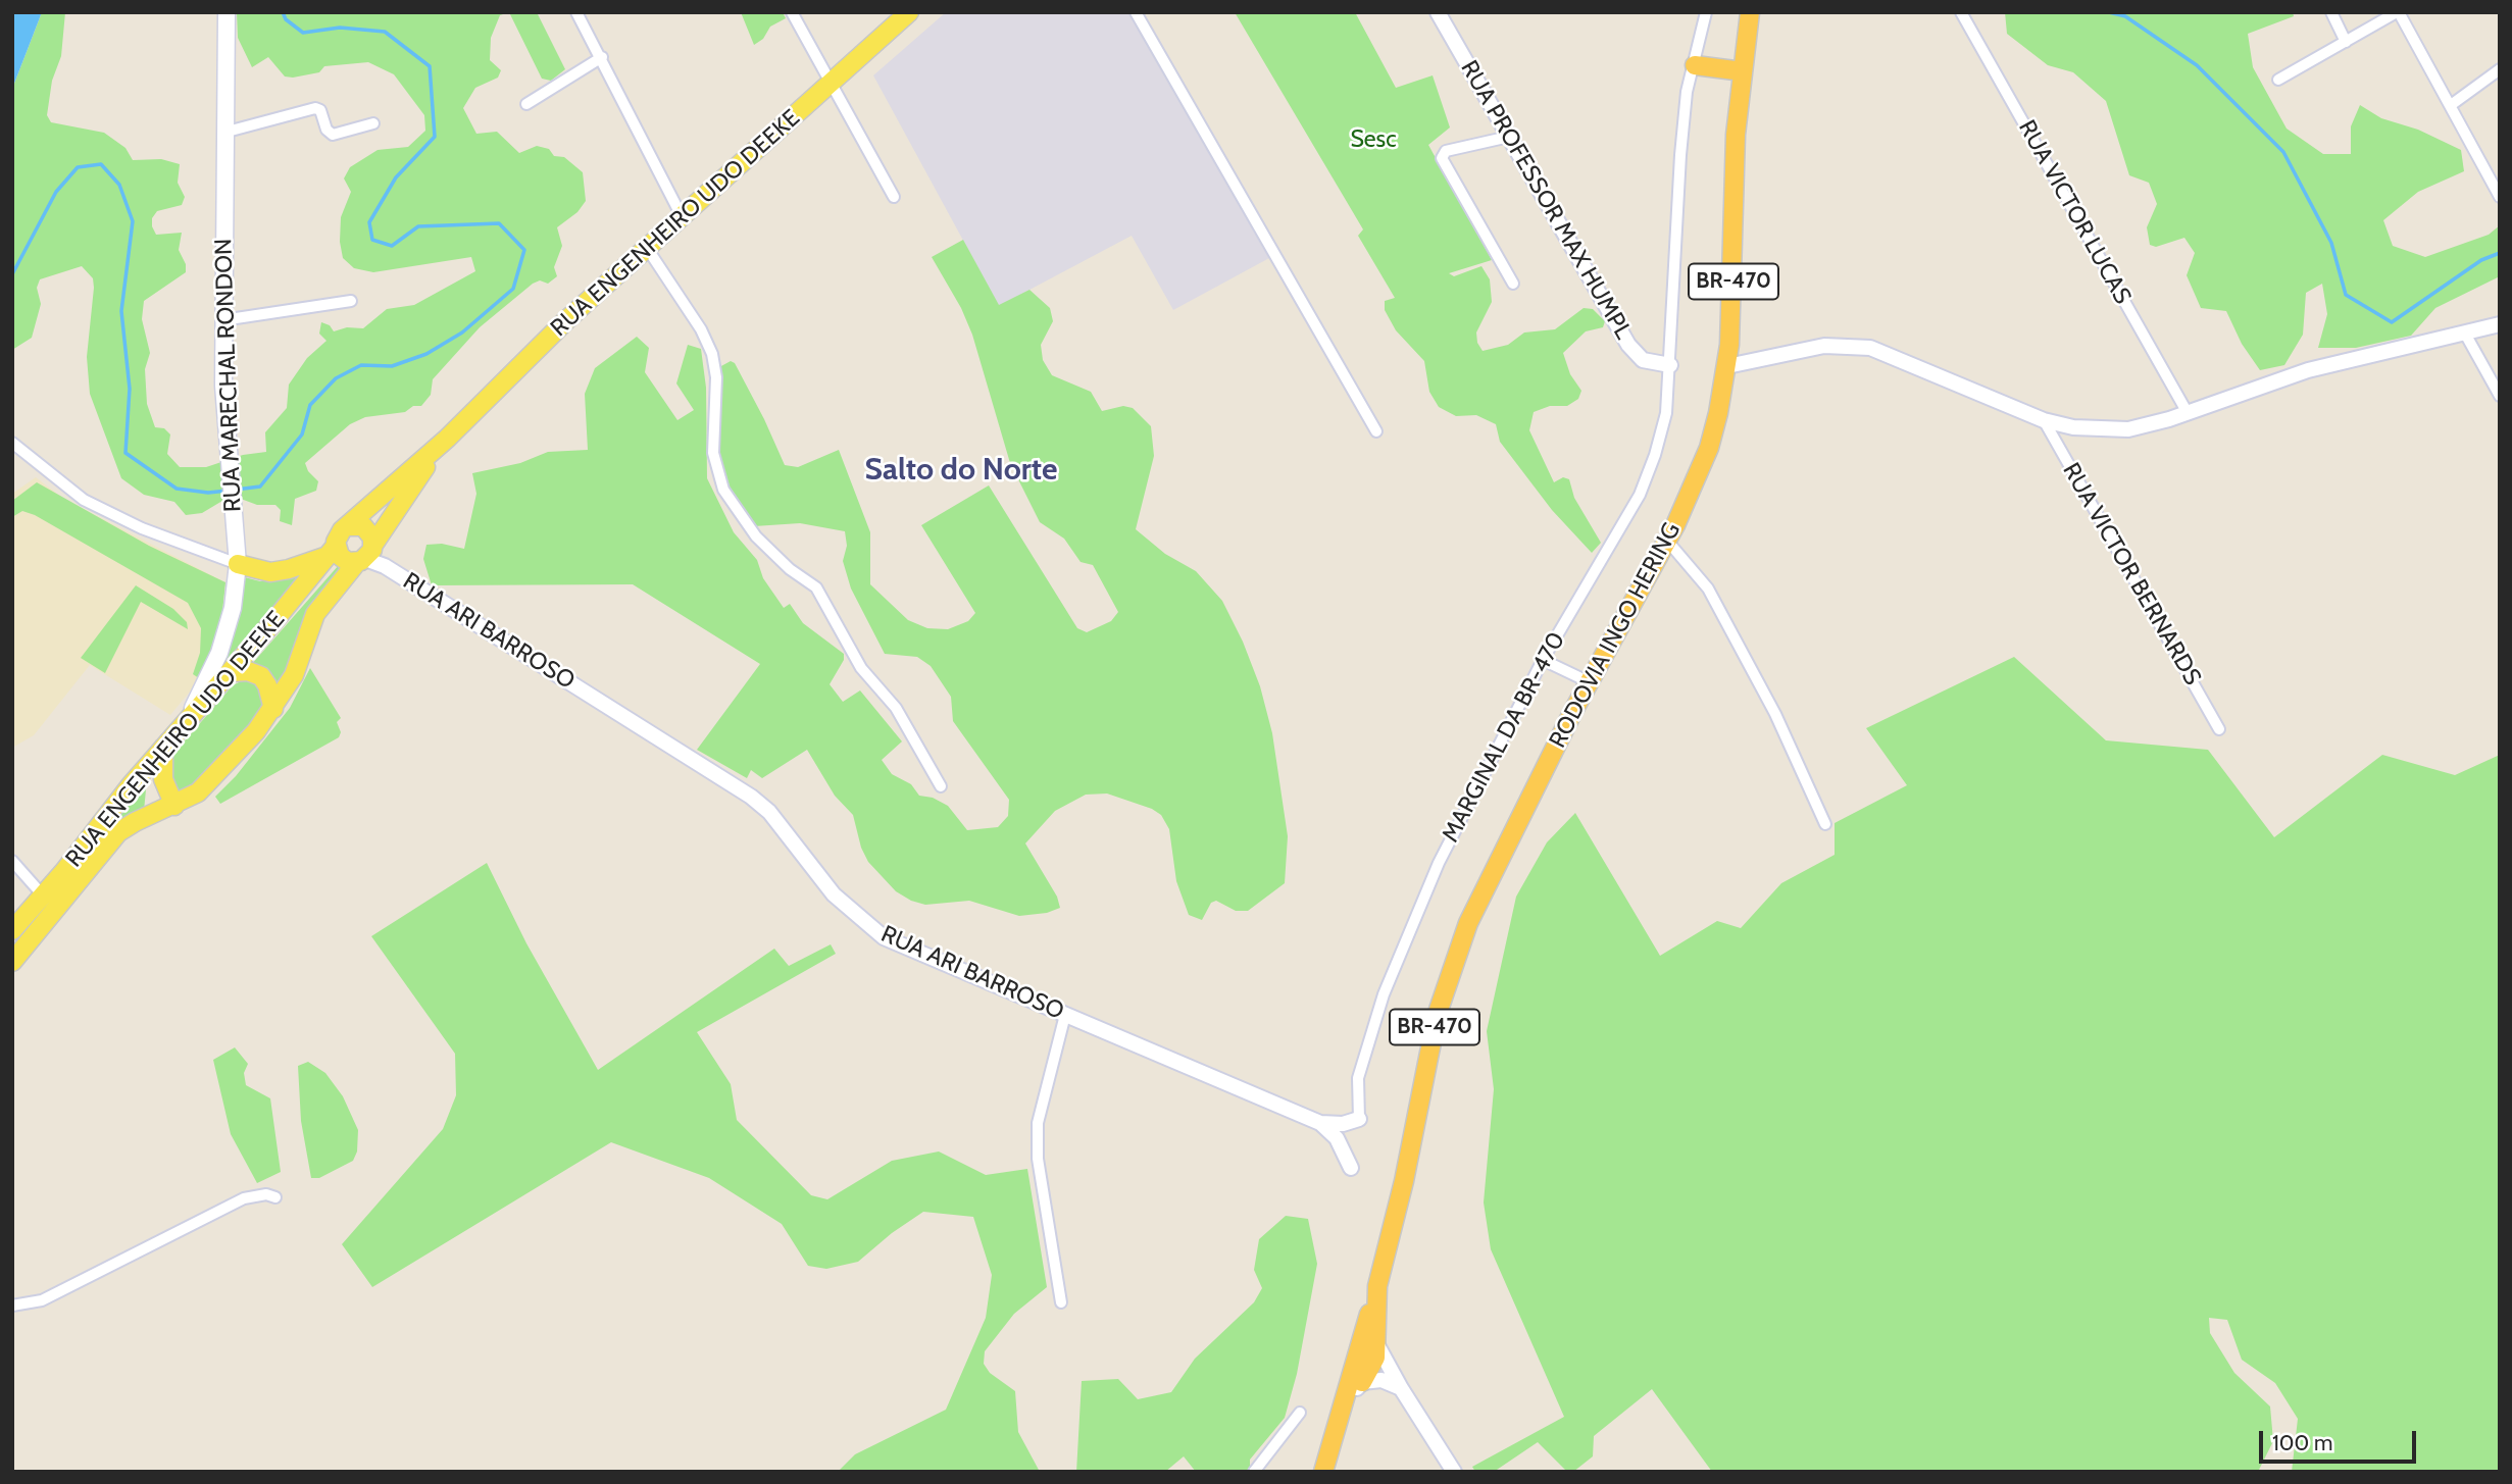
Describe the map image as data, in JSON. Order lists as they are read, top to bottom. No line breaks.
{"streets":{"highway":["BR-470","RODOVIA INGO HERING"],"main road":["RUA ENGENHEIRO UDO DEEKE","RUA MARECHAL RONDON"],"street":["RUA PROFESSOR MAX HUMPL","RUA VICTOR LUCAS","RUA VICTOR BERNARDS","RUA ARI BARROSO","MARGINAL DA BR-470"]},"crossings":[["RUA PROFESSOR MAX HUMPL","MARGINAL DA BR-470"],["RUA ENGENHEIRO UDO DEEKE","RUA MARECHAL RONDON"],["RUA ENGENHEIRO UDO DEEKE","RUA ARI BARROSO"],["RUA ARI BARROSO","MARGINAL DA BR-470"]],"districts":["Salto do Norte"],"parks":["Sesc"],"scale_bar":"100 m"}
